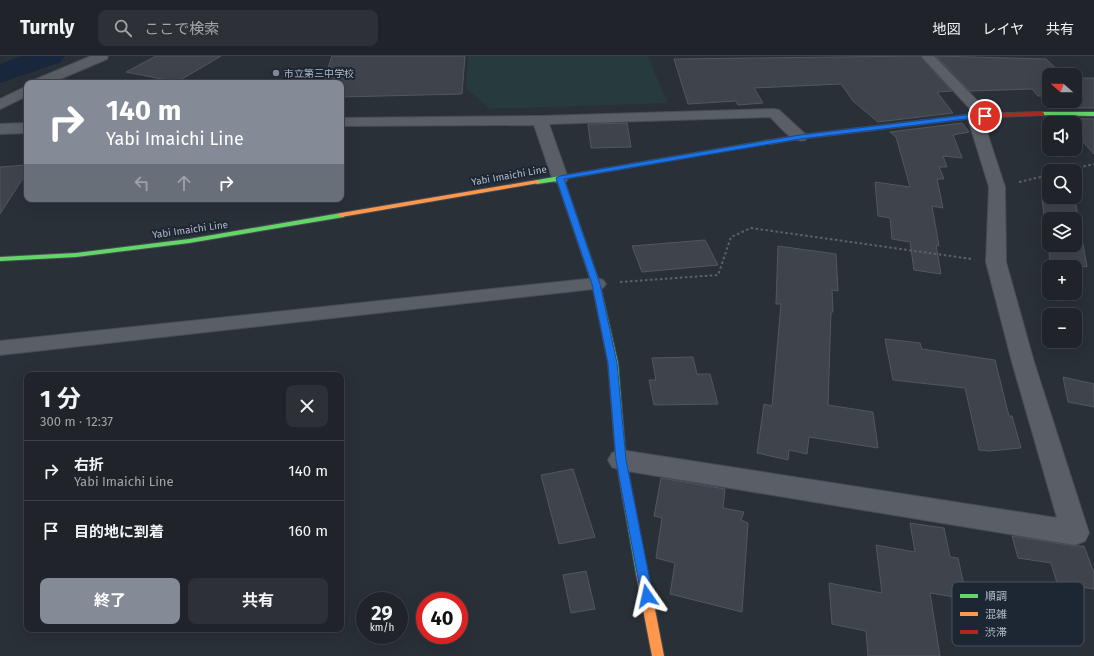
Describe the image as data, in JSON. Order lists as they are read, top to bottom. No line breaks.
{"streets":{"main road":["Yabi Imaichi Line"]},"places":["市立第三中学校"],"legend":["順調","混雑","渋滞"],"north":"left","page":{"header":"Turnly","search":"ここで検索","nav":["地図","レイヤ","共有"],"map_buttons":["+","−"],"turn":["140 m","Yabi Imaichi Line"],"heading":["1 分","300 m · 12:37"],"list":[{"name":"右折","note":"Yabi Imaichi Line","value":"140 m"},{"name":"目的地に到着","value":"160 m"}],"buttons":["終了","共有"],"speed":"29 km/h","limit":"40"}}
